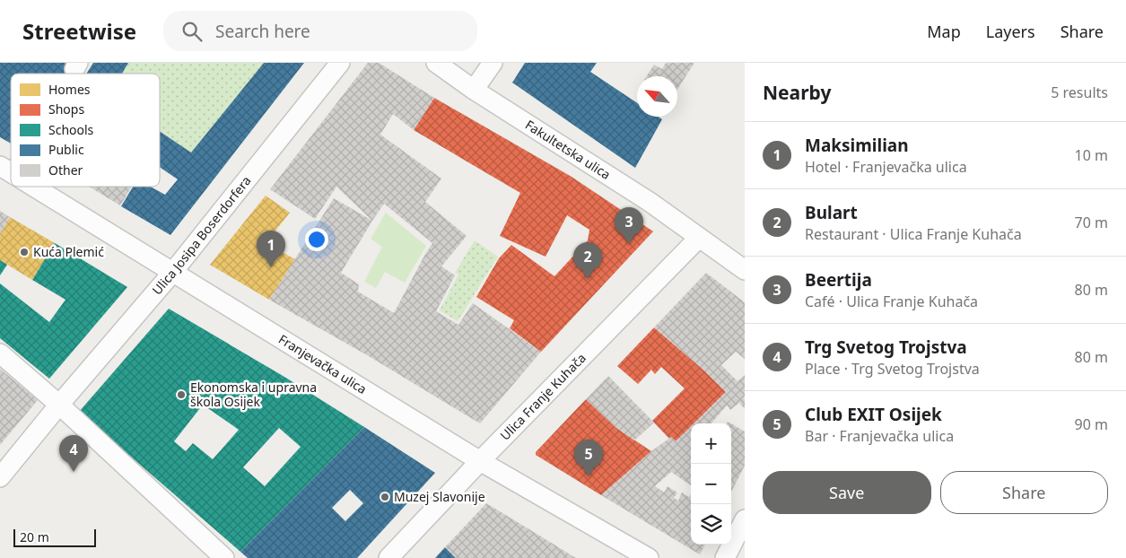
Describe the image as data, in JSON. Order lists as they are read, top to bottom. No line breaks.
{"streets":{"street":["Fakultetska ulica","Ulica Josipa Boserdorfera","Franjevačka ulica","Ulica Franje Kuhača"]},"crossings":[["Fakultetska ulica","Ulica Franje Kuhača"],["Ulica Josipa Boserdorfera","Franjevačka ulica"],["Franjevačka ulica","Ulica Franje Kuhača"]],"places":["Kuća Plemić","Ekonomska i upravna škola Osijek","Muzej Slavonije"],"legend":["Homes","Shops","Schools","Public","Other"],"scale_bar":"20 m","north":"top left","page":{"header":"Streetwise","search":"Search here","nav":["Map","Layers","Share"],"heading":["Nearby","5 results"],"list":[{"mark":"1","name":"Maksimilian","note":"Hotel · Franjevačka ulica","value":"10 m"},{"mark":"2","name":"Bulart","note":"Restaurant · Ulica Franje Kuhača","value":"70 m"},{"mark":"3","name":"Beertija","note":"Café · Ulica Franje Kuhača","value":"80 m"},{"mark":"4","name":"Trg Svetog Trojstva","note":"Place · Trg Svetog Trojstva","value":"80 m"},{"mark":"5","name":"Club EXIT Osijek","note":"Bar · Franjevačka ulica","value":"90 m"}],"pins":["3","1","2","4","5"],"map_buttons":["+","−"],"buttons":["Save","Share"],"scale":"20 m"}}
